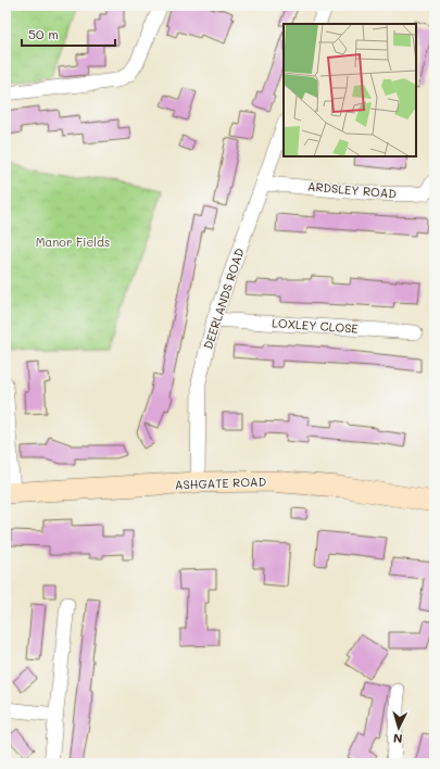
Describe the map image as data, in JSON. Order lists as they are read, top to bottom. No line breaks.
{"streets":{"street":["ARDSLEY ROAD","DEERLANDS ROAD","LOXLEY CLOSE","ASHGATE ROAD"]},"crossings":[["ARDSLEY ROAD","DEERLANDS ROAD"],["DEERLANDS ROAD","LOXLEY CLOSE"],["DEERLANDS ROAD","ASHGATE ROAD"]],"parks":["Manor Fields"],"scale_bar":"50 m","north":"bottom"}
